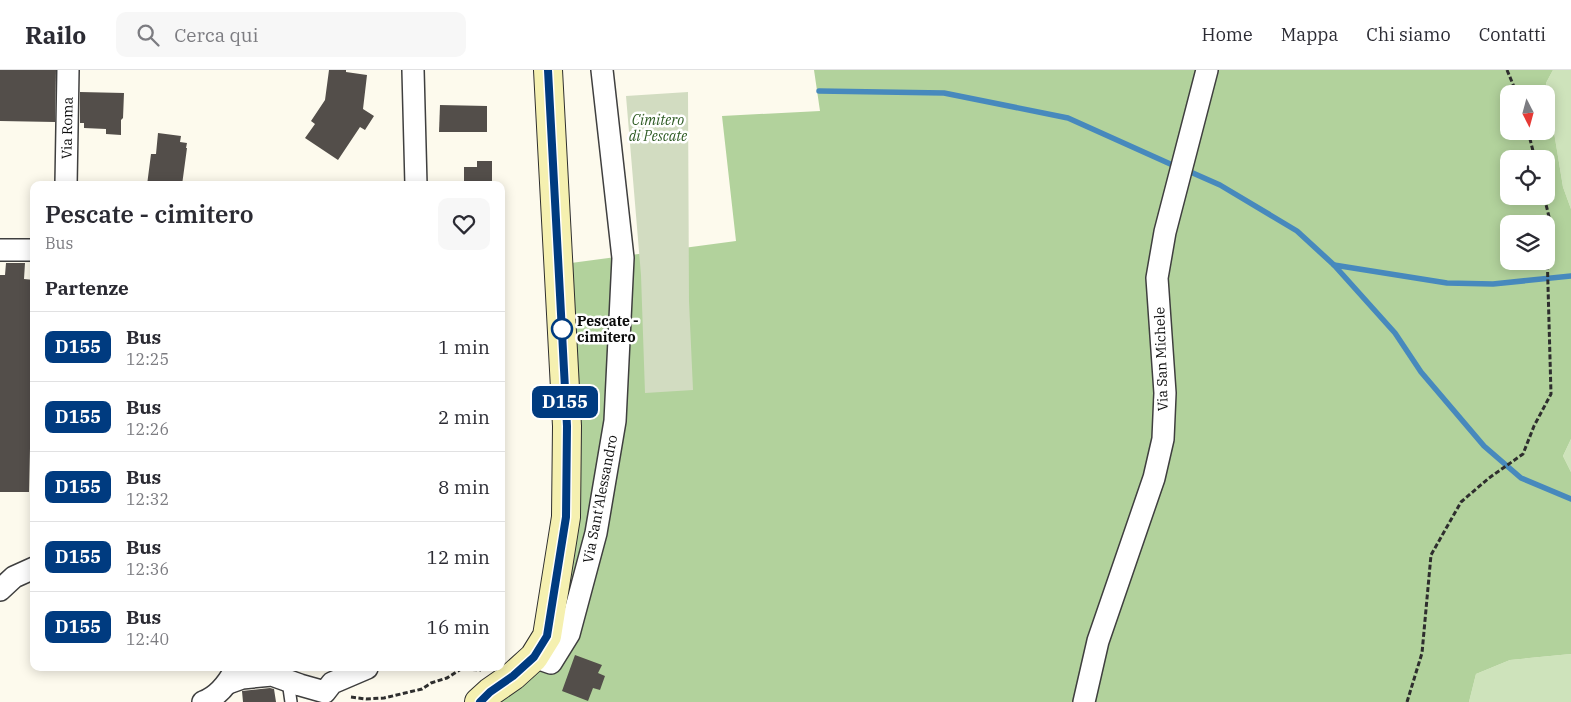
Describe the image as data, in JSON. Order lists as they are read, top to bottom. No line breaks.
{"streets":{"street":["Via Roma","Via San Michele","Via Sant'Alessandro"]},"parks":["Cimitero di Pescate"],"places":["Pescate - cimitero"],"lines":["bus line D155"],"north":"bottom","page":{"header":"Railo","search":"Cerca qui","nav":["Home","Mappa","Chi siamo","Contatti"],"on_map":"D155","heading":[["Pescate - cimitero","Bus"],"Partenze"],"list":[{"mark":"D155","name":"Bus","note":"12:25","value":"1 min"},{"mark":"D155","name":"Bus","note":"12:26","value":"2 min"},{"mark":"D155","name":"Bus","note":"12:32","value":"8 min"},{"mark":"D155","name":"Bus","note":"12:36","value":"12 min"},{"mark":"D155","name":"Bus","note":"12:40","value":"16 min"}]}}
